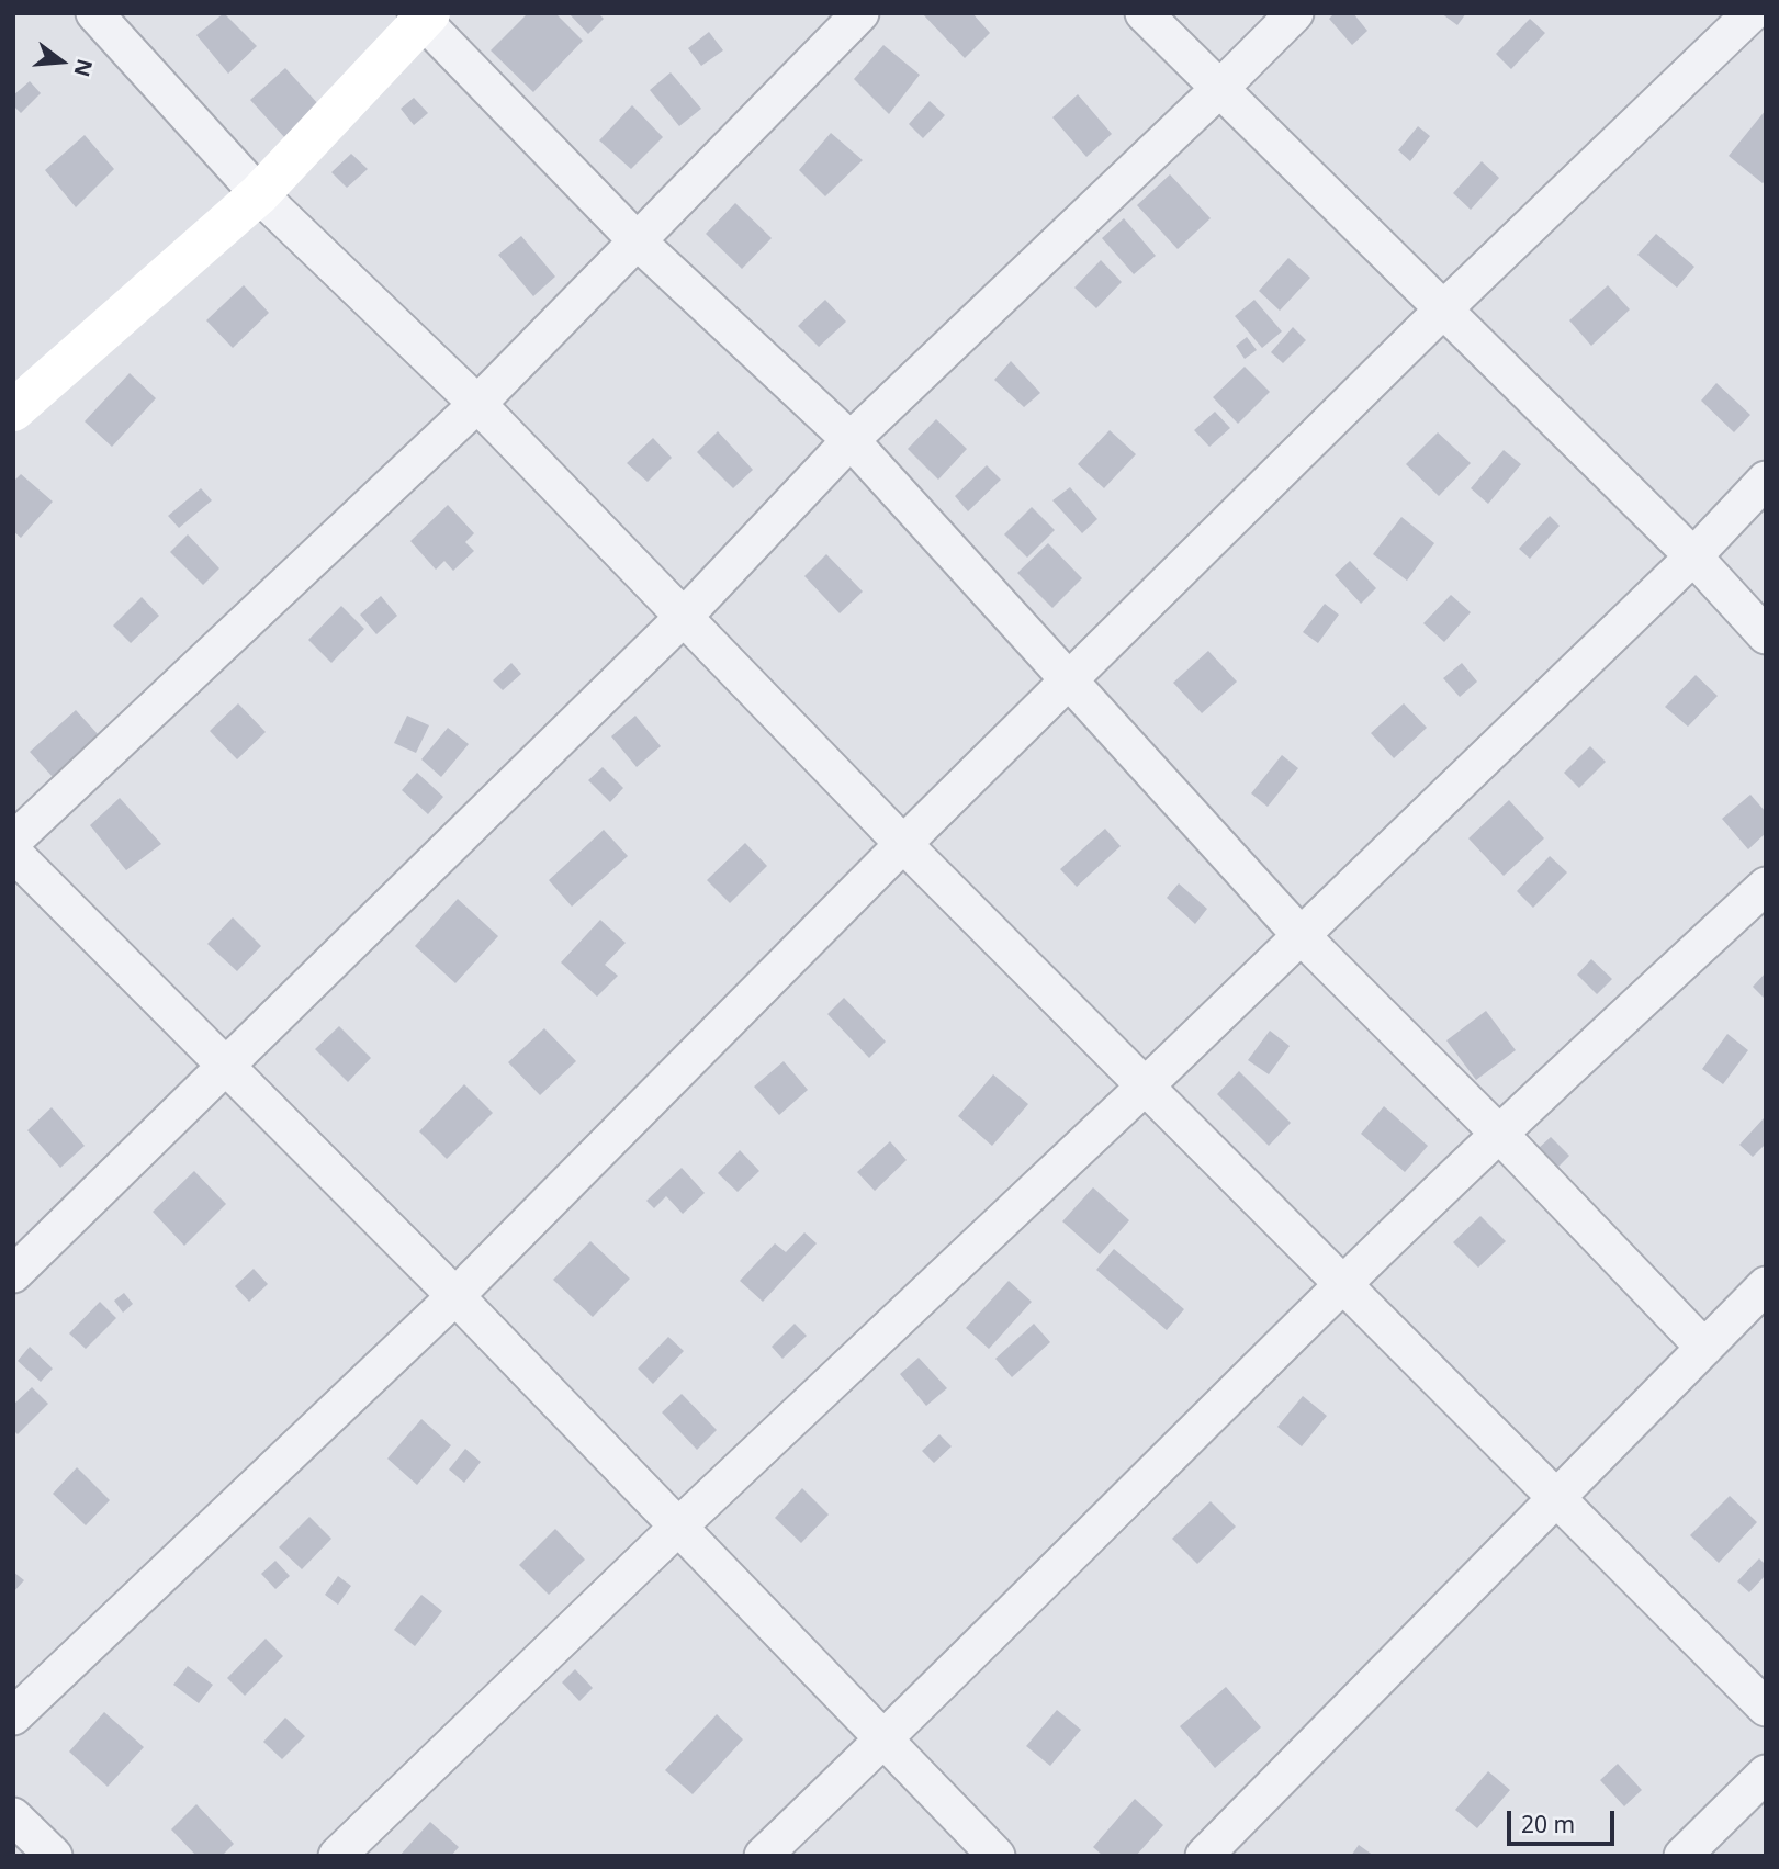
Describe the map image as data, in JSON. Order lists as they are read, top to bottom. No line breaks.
{"scale_bar":"20 m","north":"right"}
